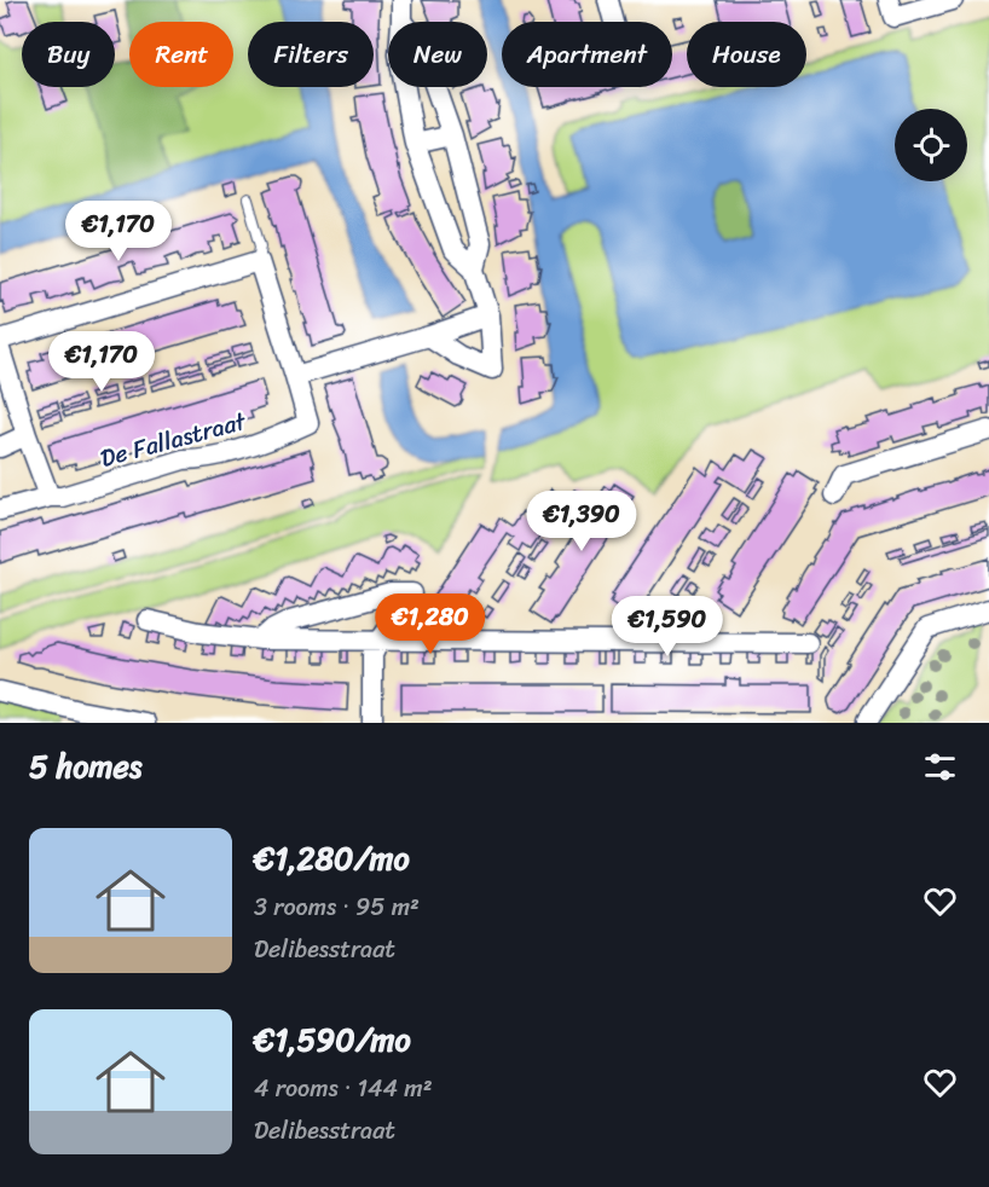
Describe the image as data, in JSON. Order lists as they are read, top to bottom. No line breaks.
{"streets":{"street":["De Fallastraat"]},"page":{"chip":["Buy","Rent","Filters","New","Apartment","House"],"price":["€1,170","€1,170","€1,390","€1,280","€1,590"],"heading":"5 homes","list":[{"name":"€1,280/mo","note":"3 rooms · 95 m² · Delibesstraat"},{"name":"€1,590/mo","note":"4 rooms · 144 m² · Delibesstraat"}]}}
